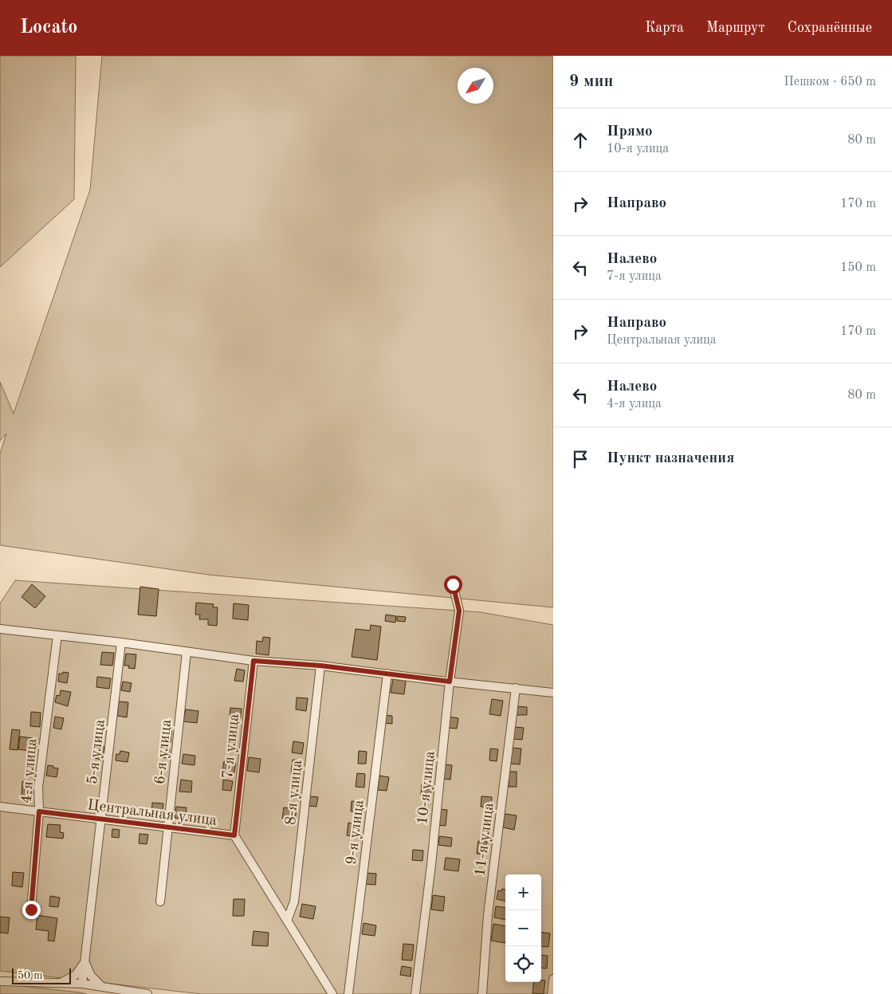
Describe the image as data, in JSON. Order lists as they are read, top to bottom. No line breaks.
{"streets":{"street":["7-я улица","5-я улица","6-я улица","4-я улица","10-я улица","8-я улица","Центральная улица","9-я улица","11-я улица"]},"crossings":[["7-я улица","Центральная улица"],["5-я улица","Центральная улица"],["6-я улица","Центральная улица"],["4-я улица","Центральная улица"],["8-я улица","Центральная улица"]],"scale_bar":"50 m","north":"bottom left","page":{"header":"Locato","nav":["Карта","Маршрут","Сохранённые"],"heading":["9 мин","Пешком · 650 m"],"list":[["Прямо","10-я улица","80 m"],["Направо","170 m"],["Налево","7-я улица","150 m"],["Направо","Центральная улица","170 m"],["Налево","4-я улица","80 m"],"Пункт назначения"],"map_buttons":["+","−"],"scale":"50 m"}}
